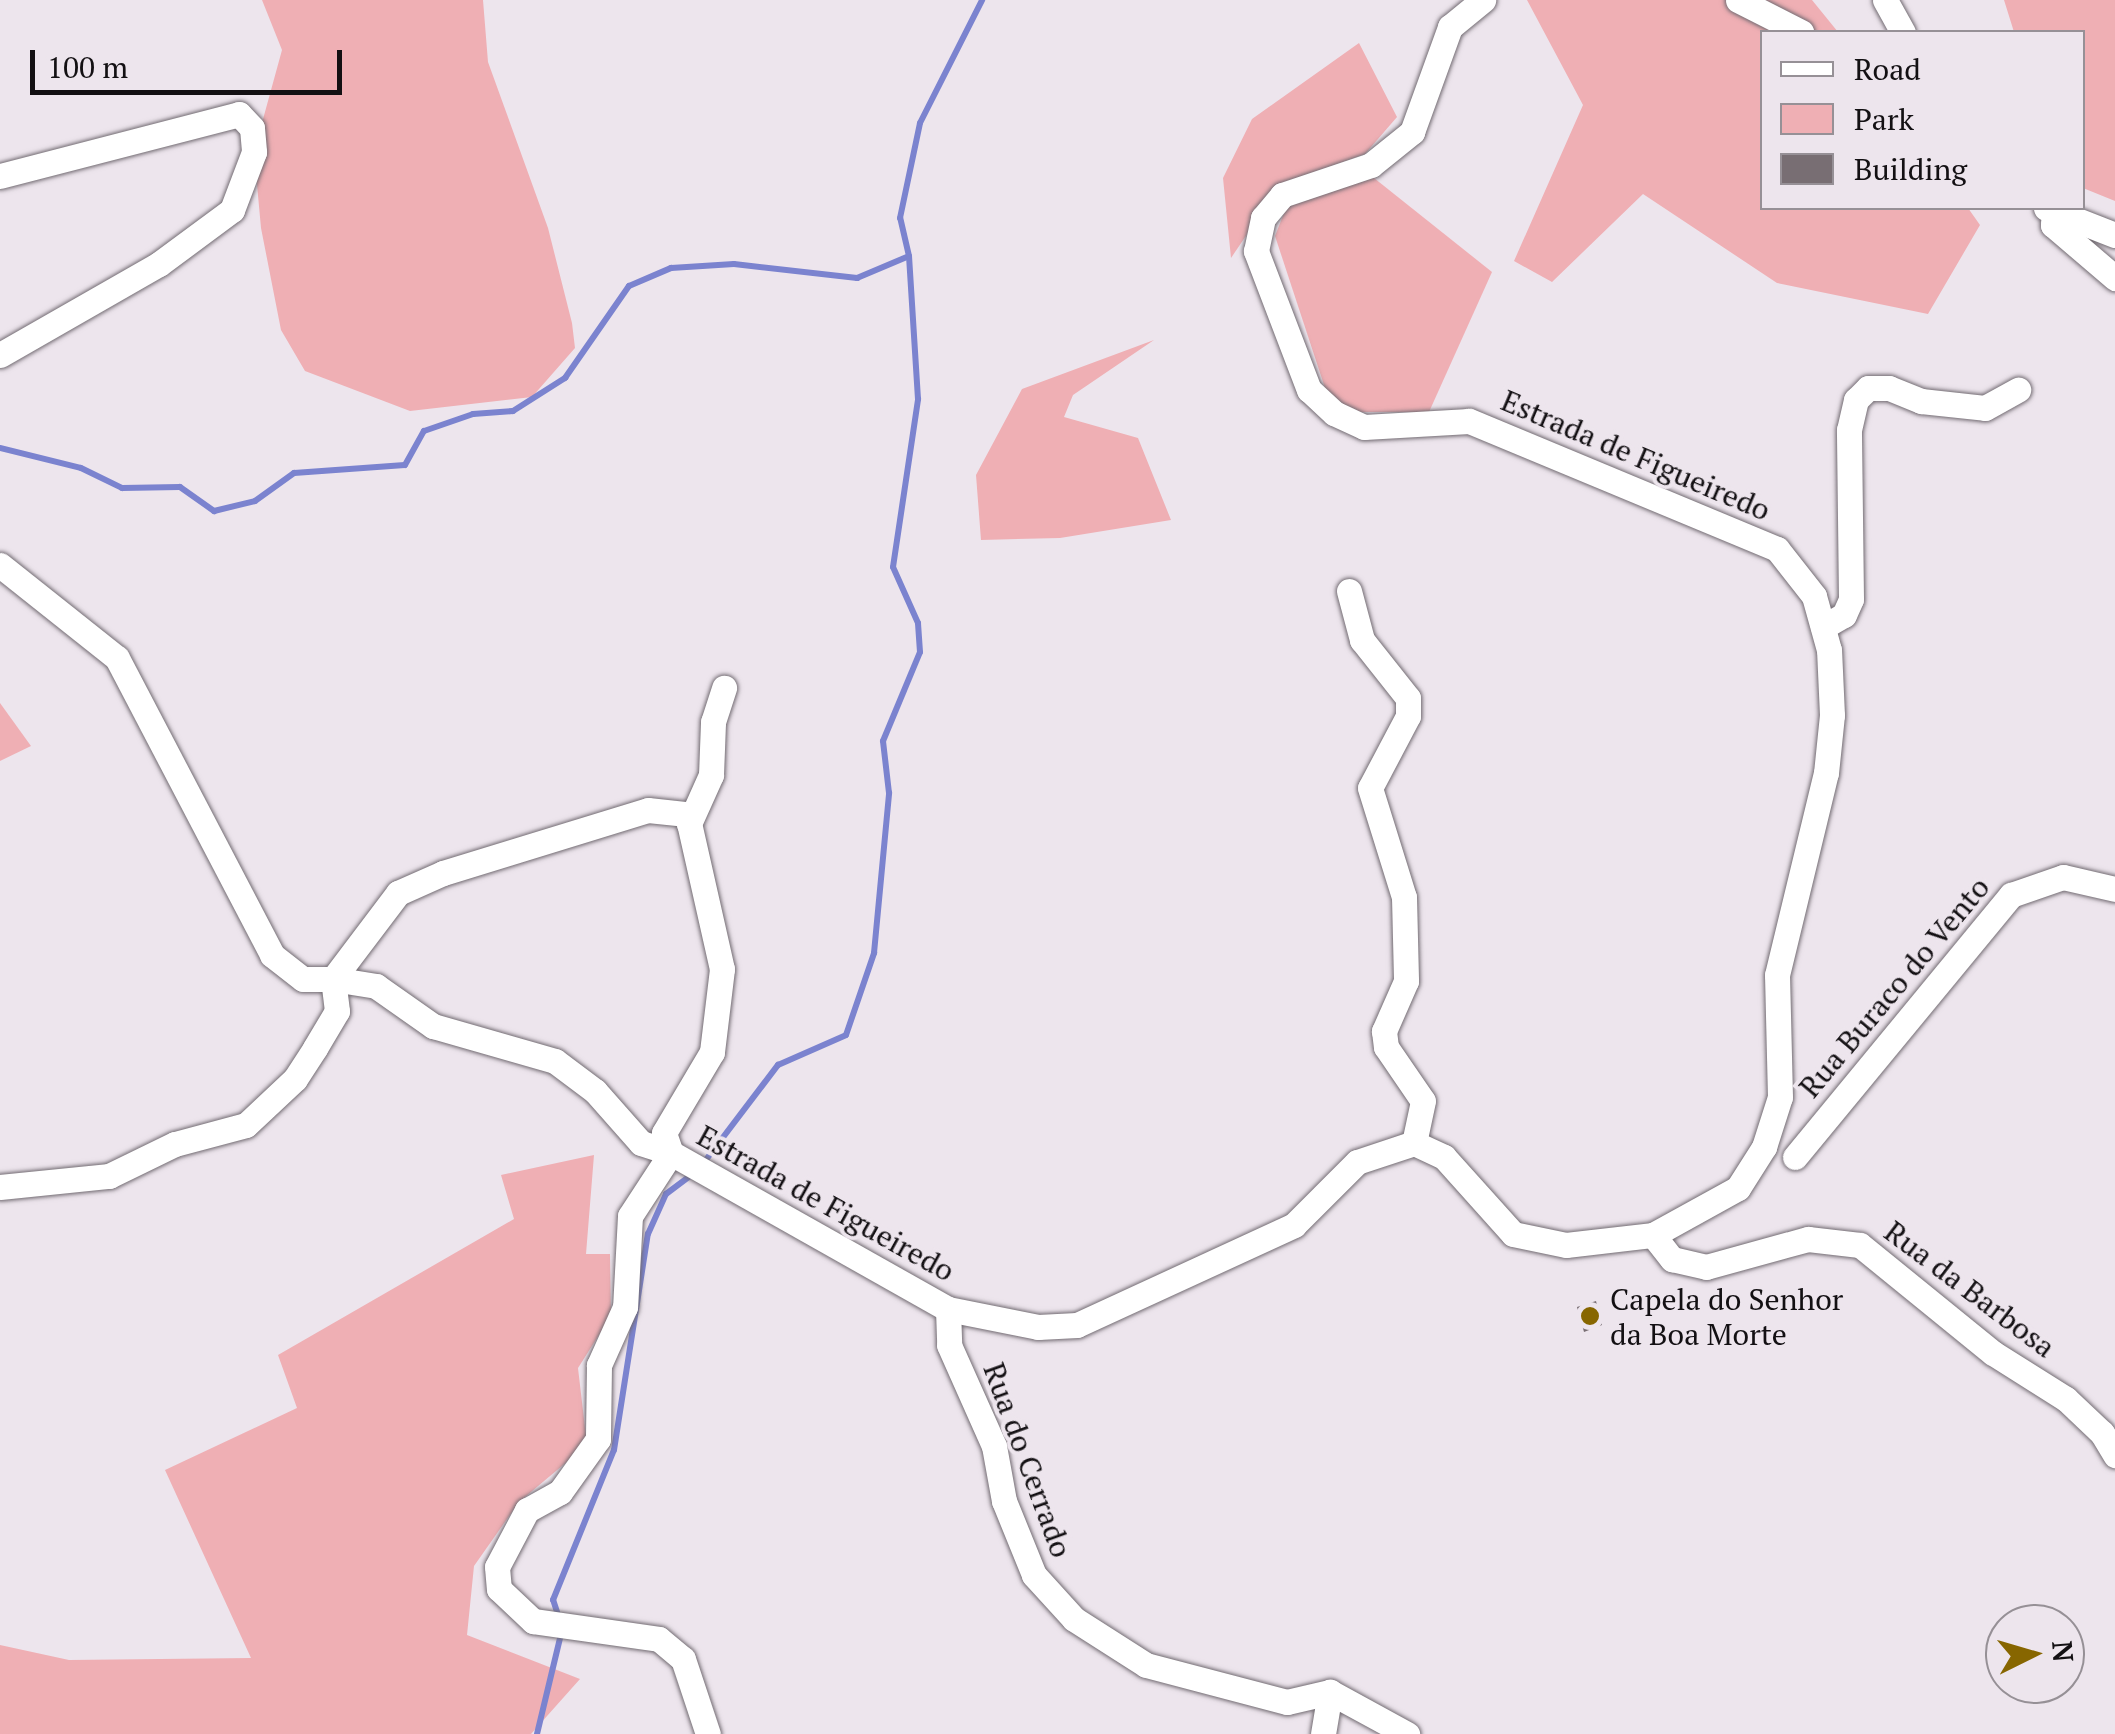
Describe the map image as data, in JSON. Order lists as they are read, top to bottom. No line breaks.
{"streets":{"street":["Estrada de Figueiredo","Rua Buraco do Vento","Rua da Barbosa","Rua do Cerrado"]},"crossings":[["Estrada de Figueiredo","Rua da Barbosa"],["Estrada de Figueiredo","Rua do Cerrado"]],"places":["Capela do Senhor da Boa Morte"],"legend":["Road","Park","Building"],"scale_bar":"100 m","north":"right"}
